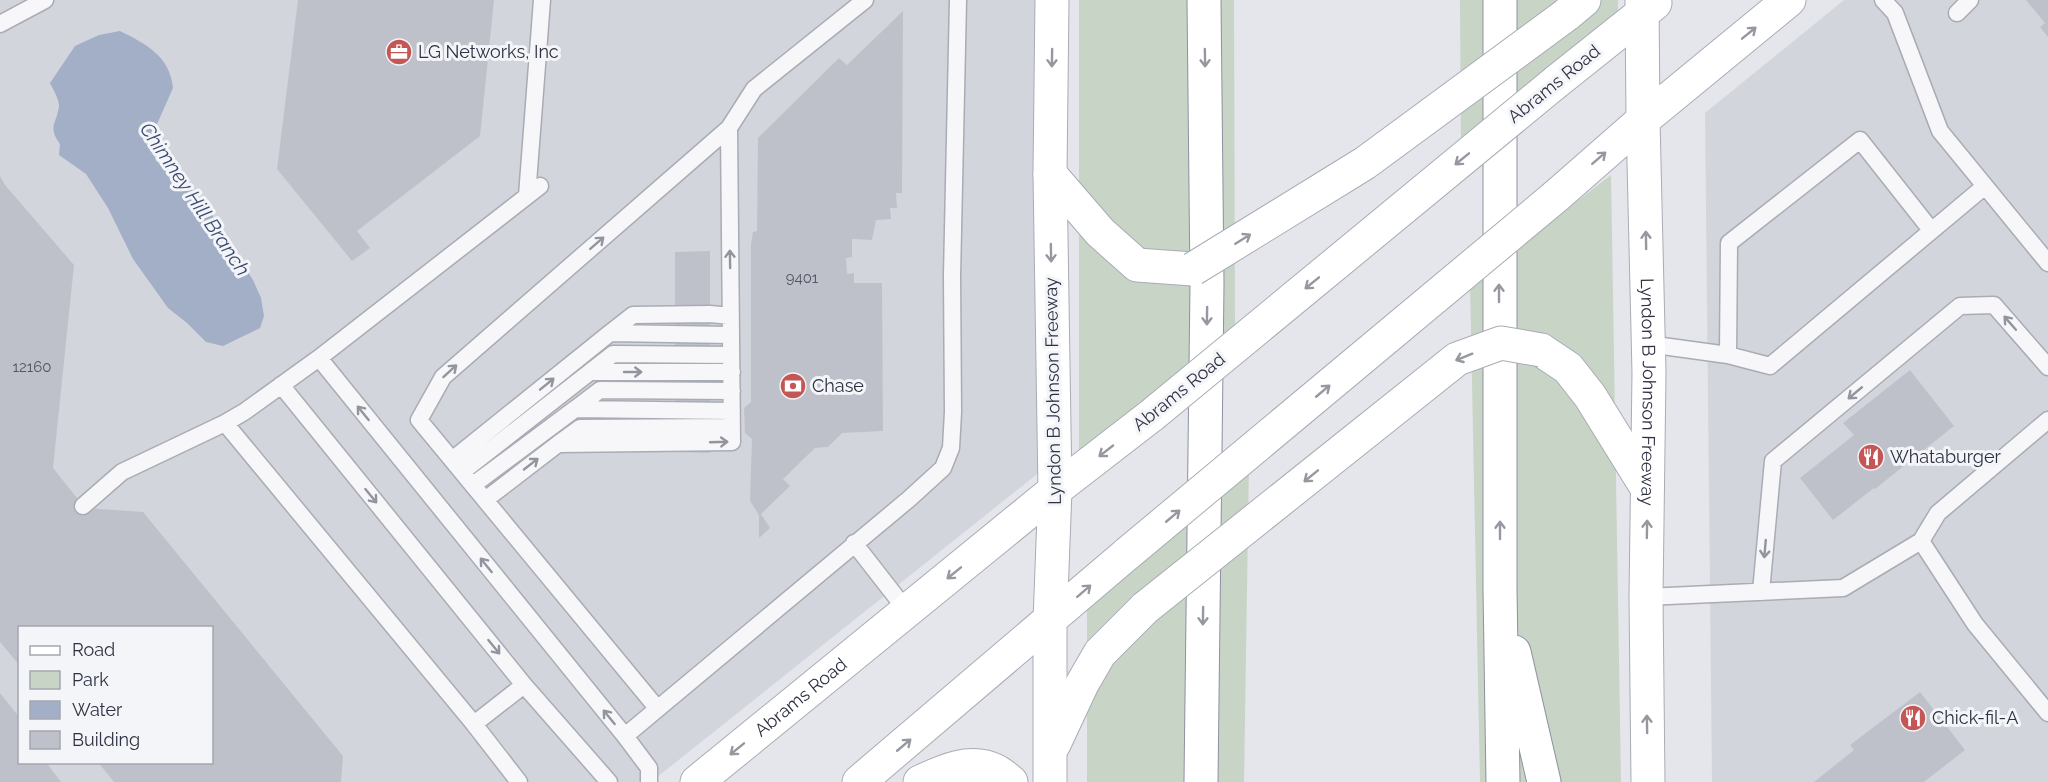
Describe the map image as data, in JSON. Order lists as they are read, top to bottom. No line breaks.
{"streets":{"main road":["Abrams Road","Lyndon B Johnson Freeway"]},"crossings":[["Abrams Road","Lyndon B Johnson Freeway"]],"water":["Chimney Hill Branch"],"places":{"office":["LG Networks, Inc"],"bank":["Chase"],"restaurant":["Whataburger","Chick-fil-A"]},"house_numbers":["9401","12160"],"legend":["Road","Park","Water","Building"]}
